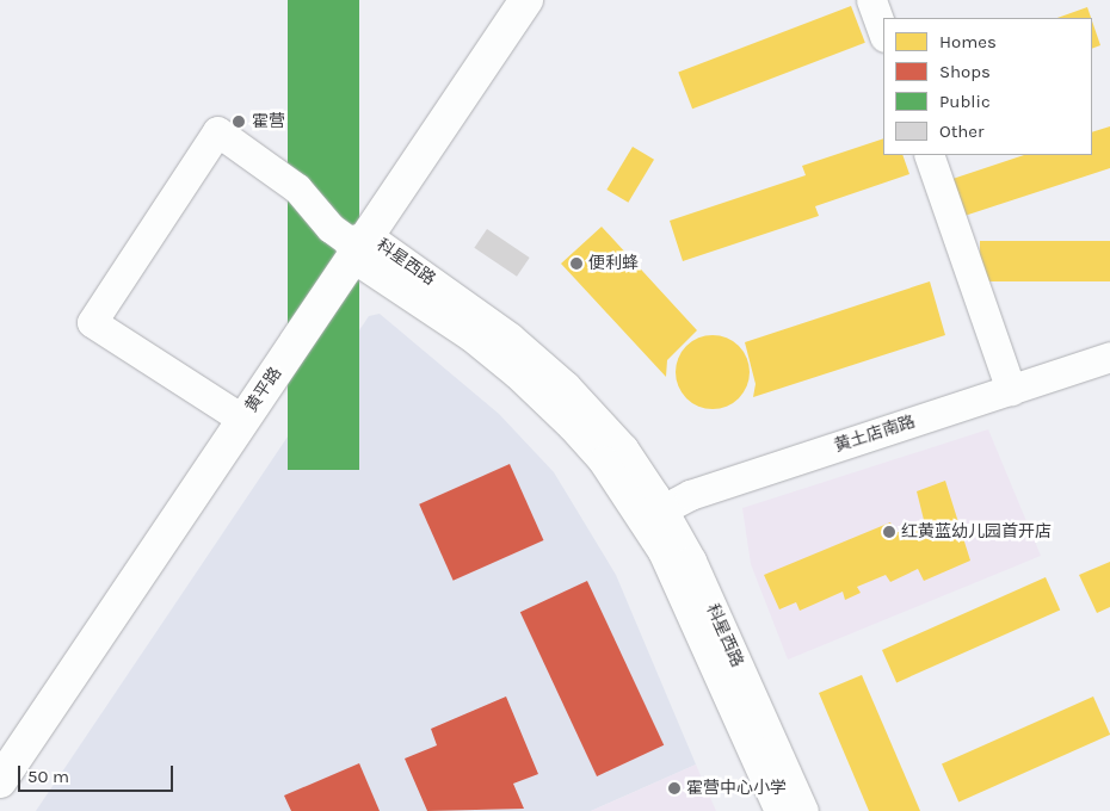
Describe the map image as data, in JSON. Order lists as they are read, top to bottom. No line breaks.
{"streets":{"main road":["黄平路"],"street":["科星西路","黄土店南路"]},"crossings":[["科星西路","黄平路"],["科星西路","黄土店南路"]],"places":["霍营","便利蜂","红黄蓝幼儿园首开店","霍营中心小学"],"legend":["Homes","Shops","Public","Other"],"scale_bar":"50 m"}
